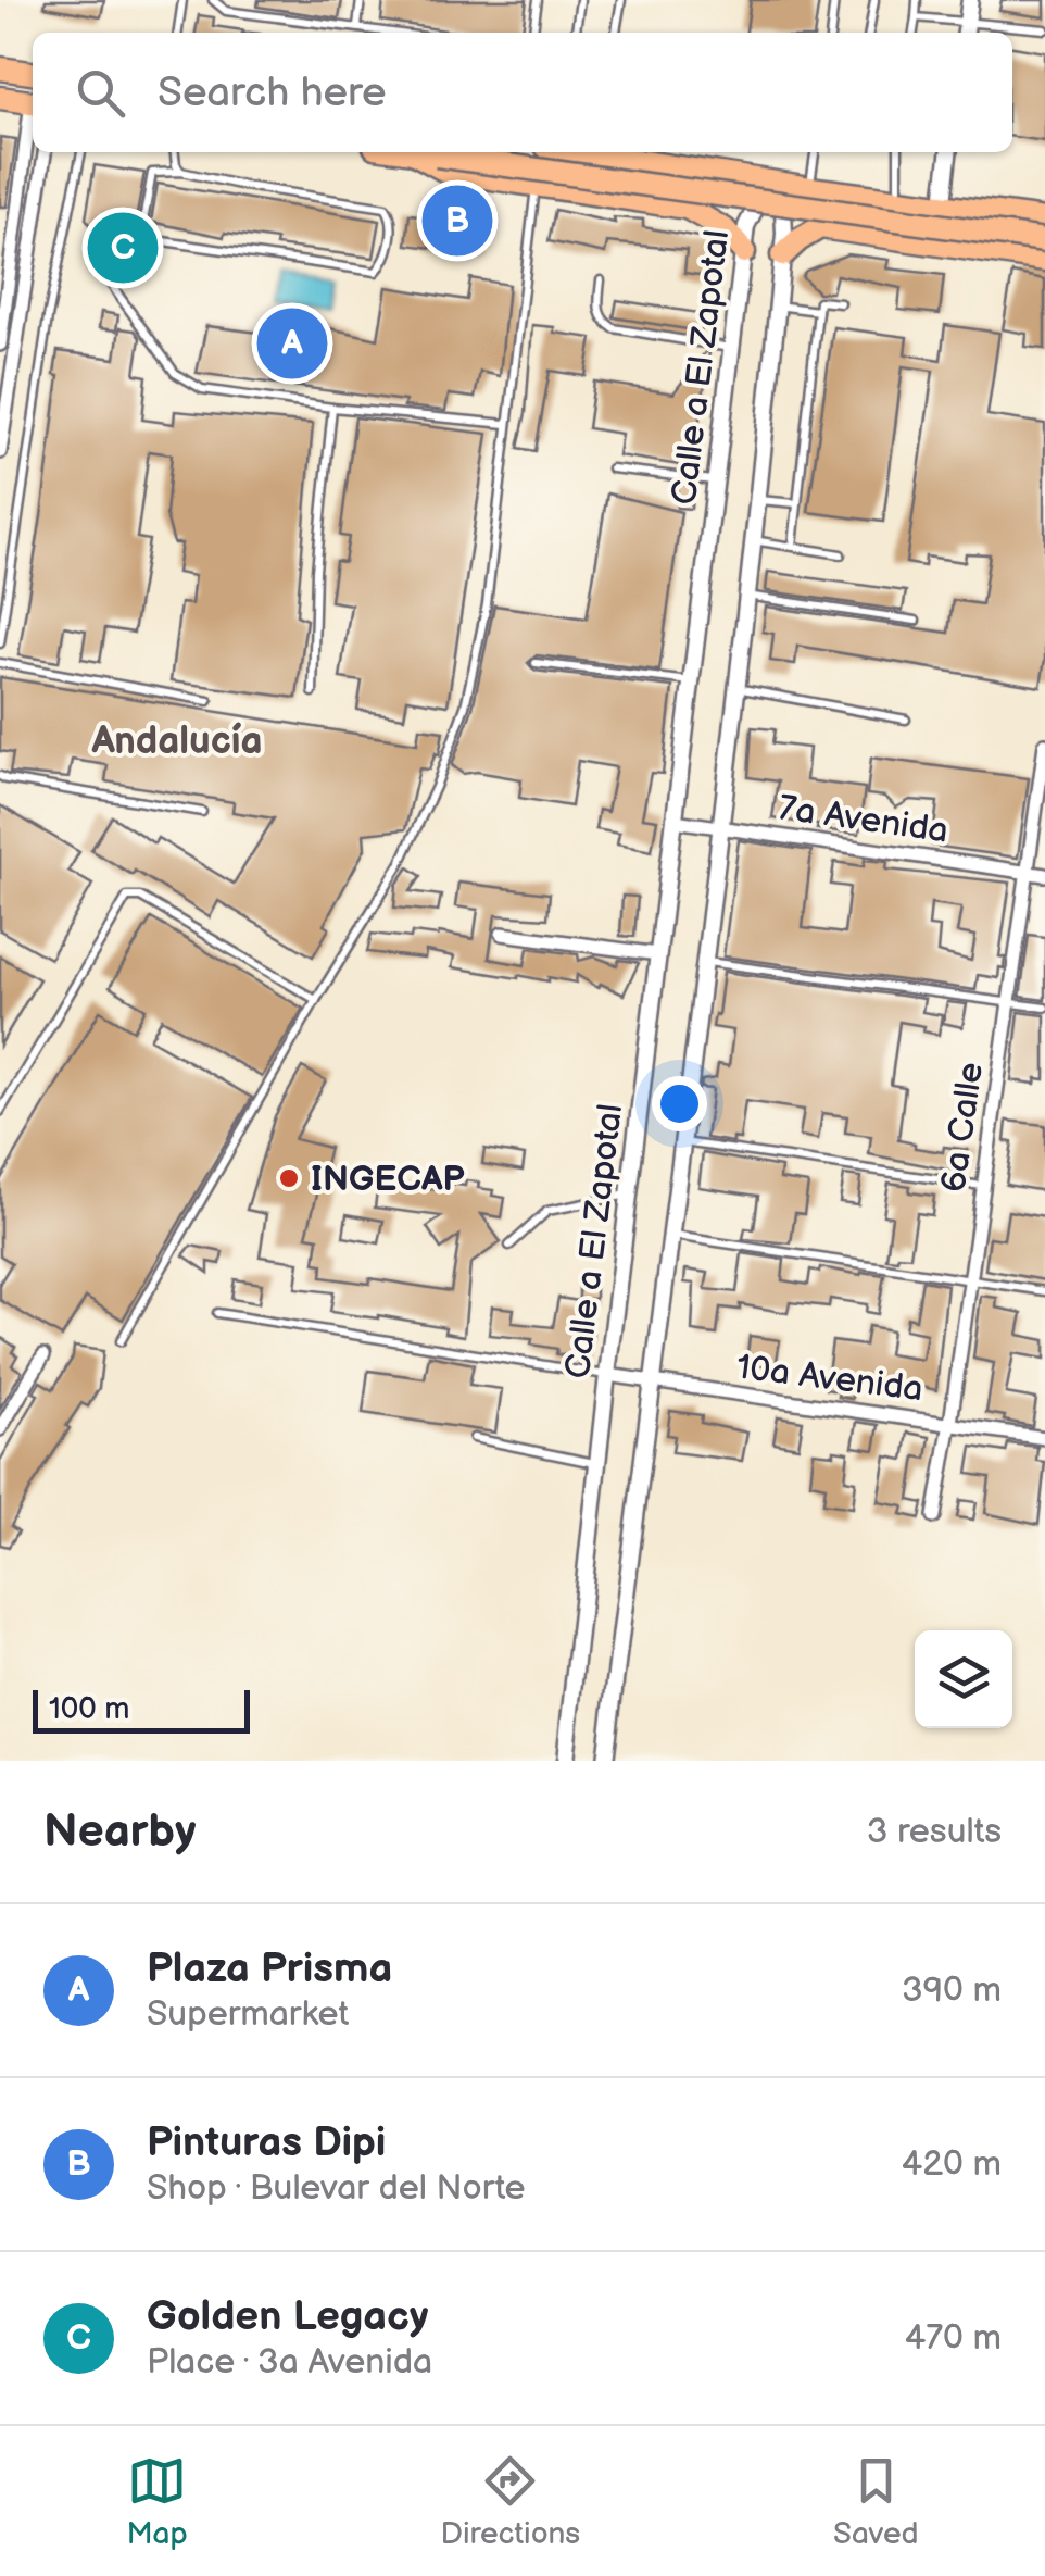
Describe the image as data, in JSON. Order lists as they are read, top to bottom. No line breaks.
{"streets":{"street":["Calle a El Zapotal","7a Avenida","6a Calle","10a Avenida"]},"crossings":[["Calle a El Zapotal","7a Avenida"],["Calle a El Zapotal","10a Avenida"],["7a Avenida","6a Calle"],["6a Calle","10a Avenida"]],"districts":["Andalucía"],"places":["INGECAP"],"scale_bar":"100 m","page":{"search":"Search here","pins":["B","C","A"],"scale":"100 m","heading":["Nearby","3 results"],"list":[{"mark":"A","name":"Plaza Prisma","note":"Supermarket","value":"390 m"},{"mark":"B","name":"Pinturas Dipi","note":"Shop · Bulevar del Norte","value":"420 m"},{"mark":"C","name":"Golden Legacy","note":"Place · 3a Avenida","value":"470 m"}],"nav":["Map","Directions","Saved"]}}
